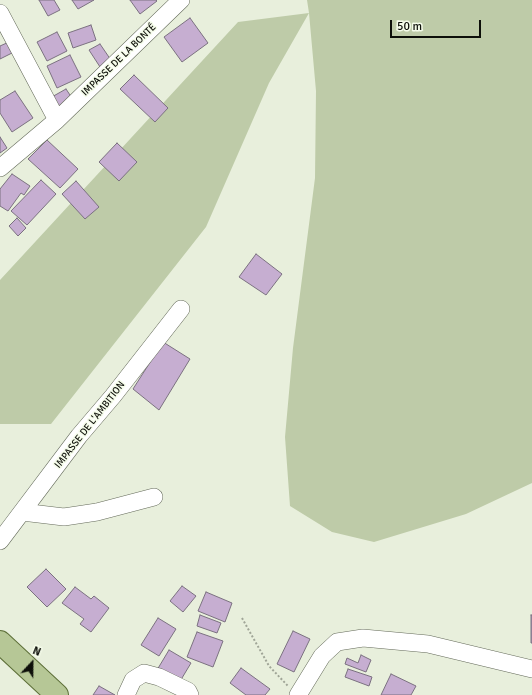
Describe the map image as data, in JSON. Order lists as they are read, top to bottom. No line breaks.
{"streets":{"street":["IMPASSE DE LA BONTÉ","IMPASSE DE L'AMBITION"]},"scale_bar":"50 m","north":"top"}
